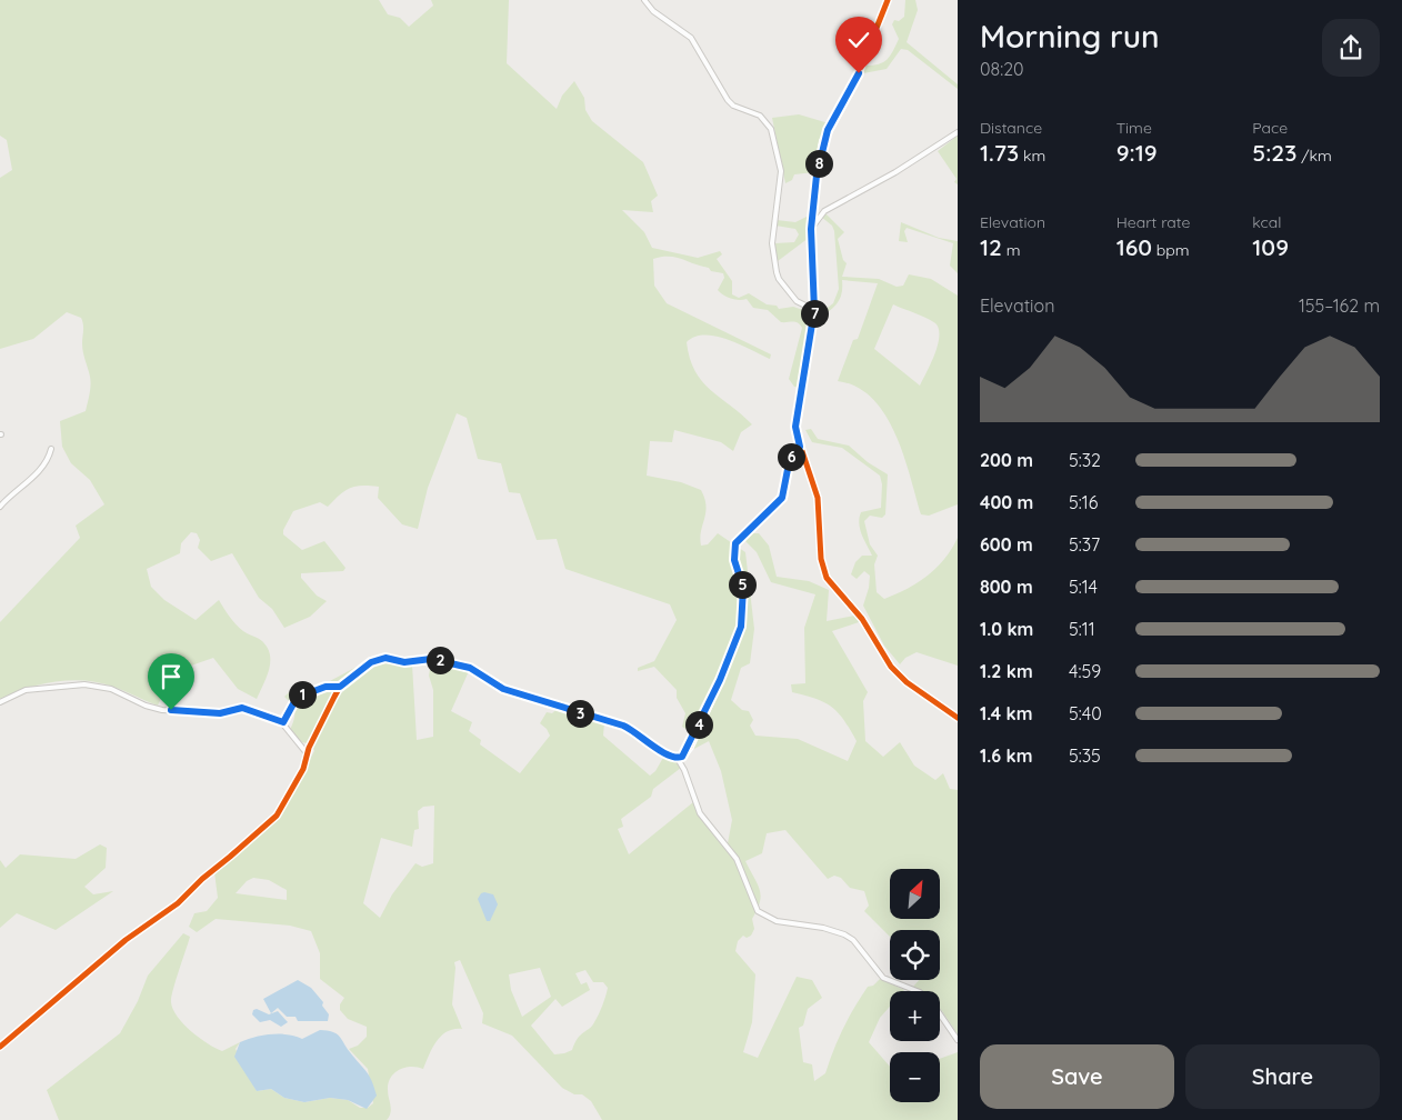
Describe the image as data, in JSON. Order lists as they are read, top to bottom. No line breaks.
{"north":"top right","page":{"heading":["Morning run","08:20"],"stats":[["Distance","1.73 km"],["Time","9:19"],["Pace","5:23 /km"],["Elevation","12 m"],["Heart rate","160 bpm"],["kcal","109"]],"pins":["8","7","6","5","2","1","3","4"],"chart":["Elevation","155–162 m"],"list":[{"name":"200 m","note":"5:32"},{"name":"400 m","note":"5:16"},{"name":"600 m","note":"5:37"},{"name":"800 m","note":"5:14"},{"name":"1.0 km","note":"5:11"},{"name":"1.2 km","note":"4:59"},{"name":"1.4 km","note":"5:40"},{"name":"1.6 km","note":"5:35"}],"map_buttons":["+","−"],"buttons":["Save","Share"]}}
